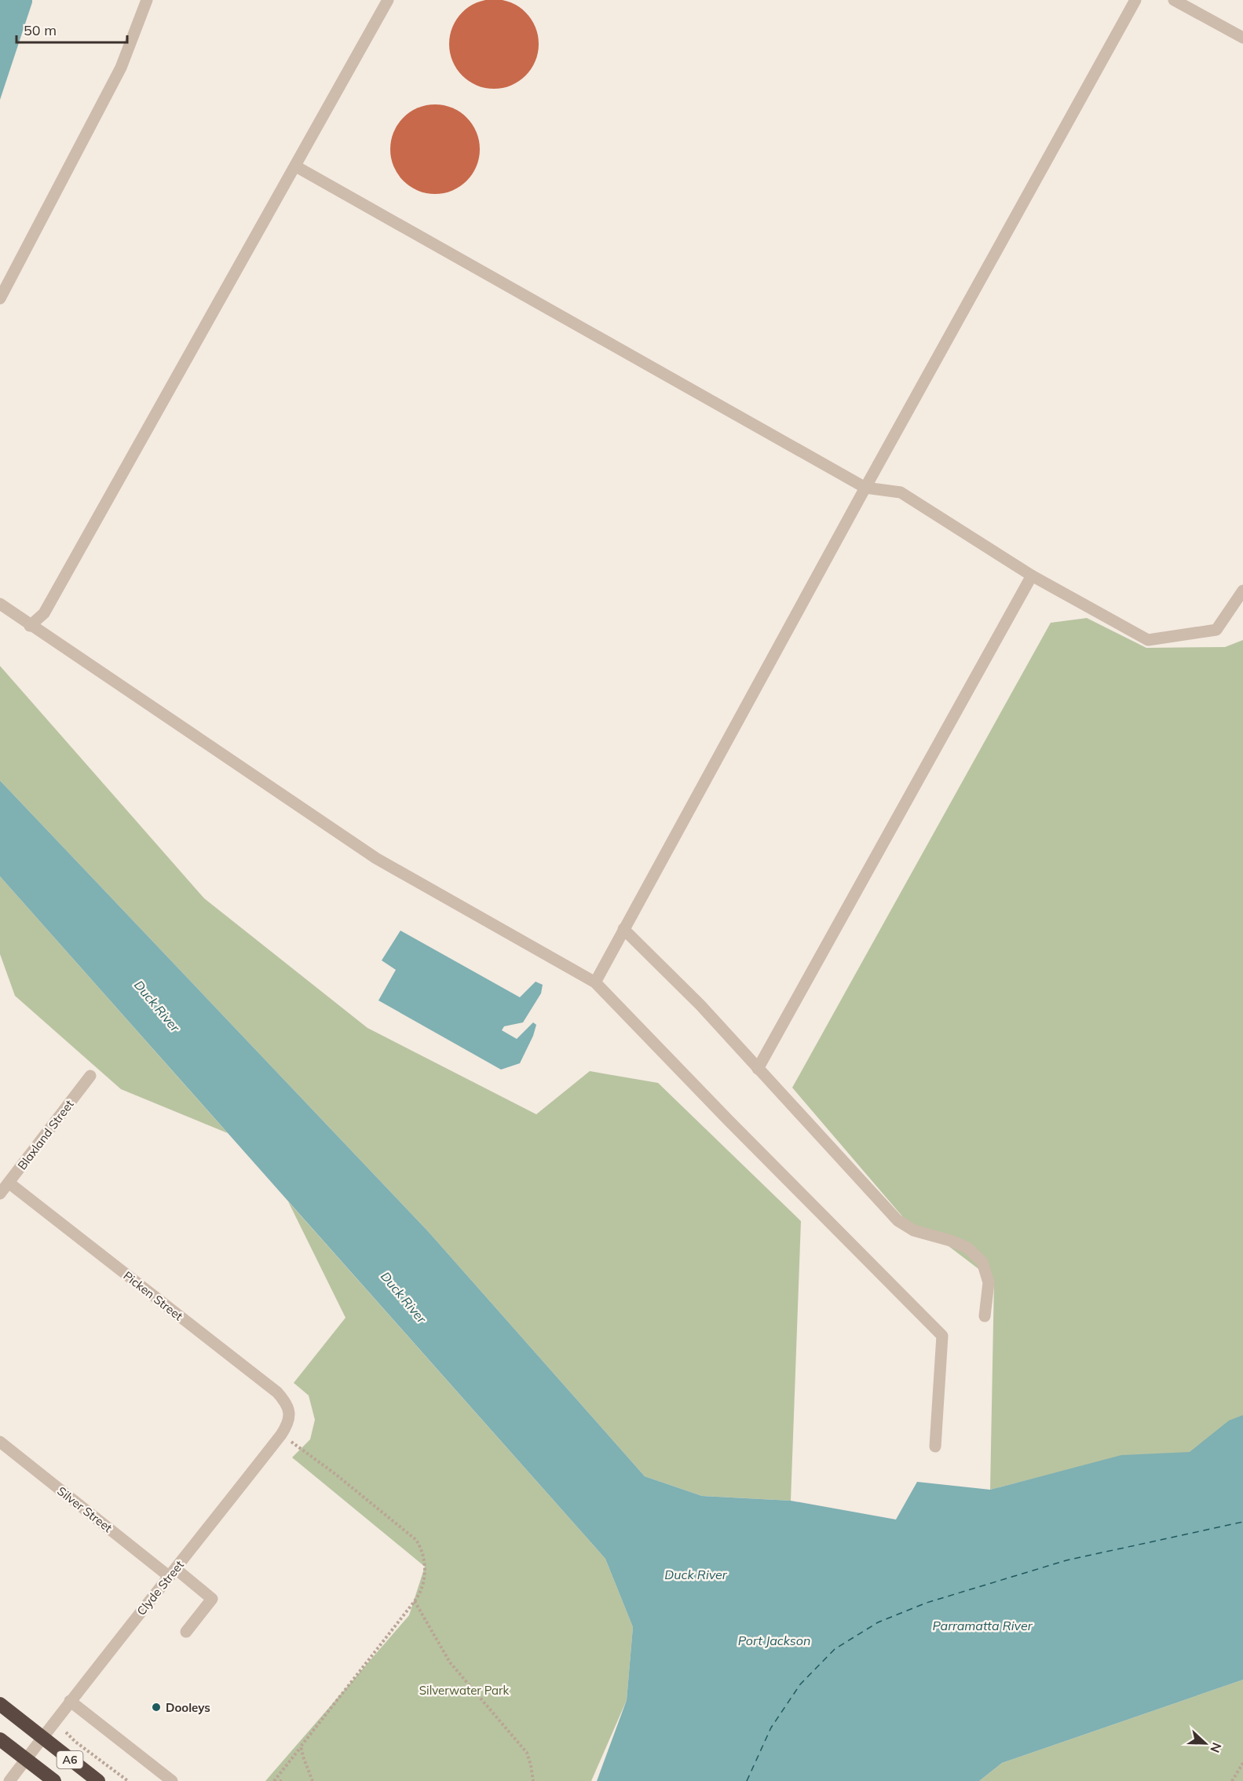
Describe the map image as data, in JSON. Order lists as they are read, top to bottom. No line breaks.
{"streets":{"highway":["A6"],"street":["Blaxland Street","Picken Street","Silver Street","Clyde Street"]},"crossings":[["Blaxland Street","Picken Street"],["Picken Street","Clyde Street"],["Silver Street","Clyde Street"],["Clyde Street","A6"]],"water":["Duck River","Parramatta River","Port Jackson"],"parks":["Silverwater Park"],"places":["Dooleys"],"scale_bar":"50 m","north":"right"}
